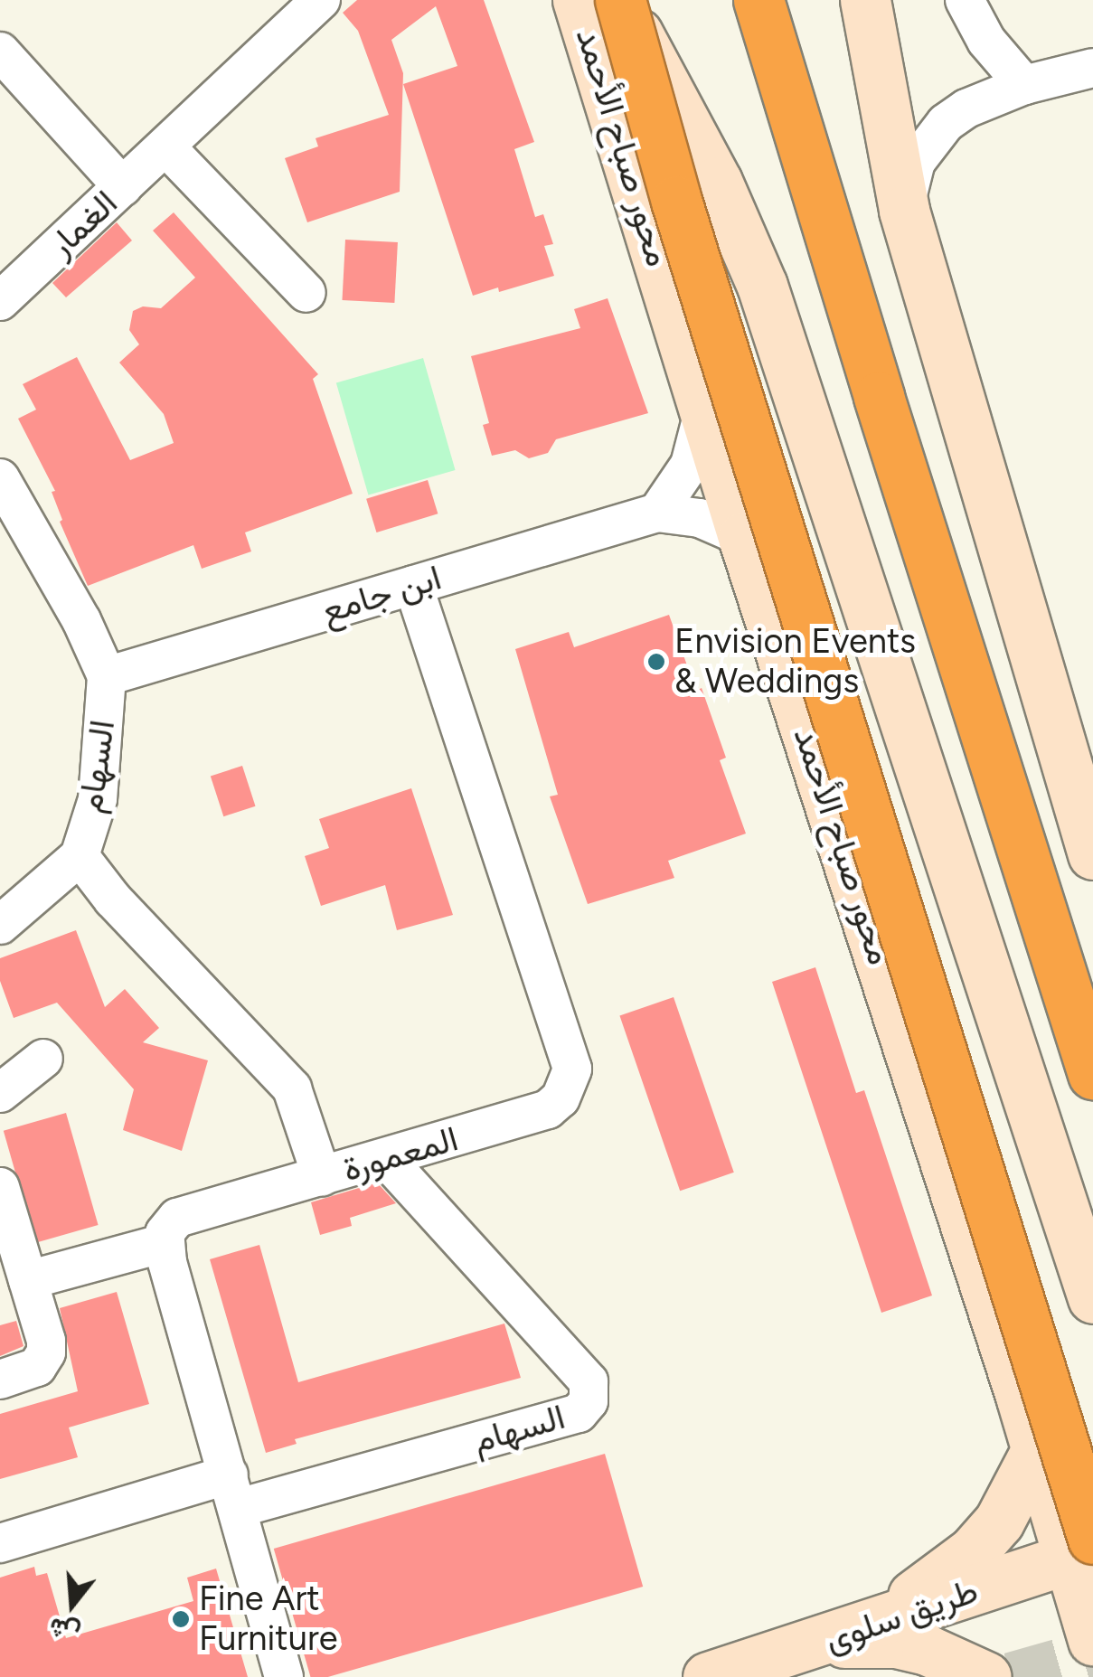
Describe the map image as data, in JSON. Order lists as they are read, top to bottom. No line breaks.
{"streets":{"highway":["محور صباح الأحمد"],"street":["الغمار","ابن جامع","السهام","المعمورة","طريق سلوى"]},"crossings":[["محور صباح الأحمد","ابن جامع"],["محور صباح الأحمد","طريق سلوى"],["ابن جامع","السهام"],["ابن جامع","المعمورة"],["السهام","المعمورة"]],"places":["Envision Events & Weddings","Fine Art Furniture"],"north":"bottom"}
